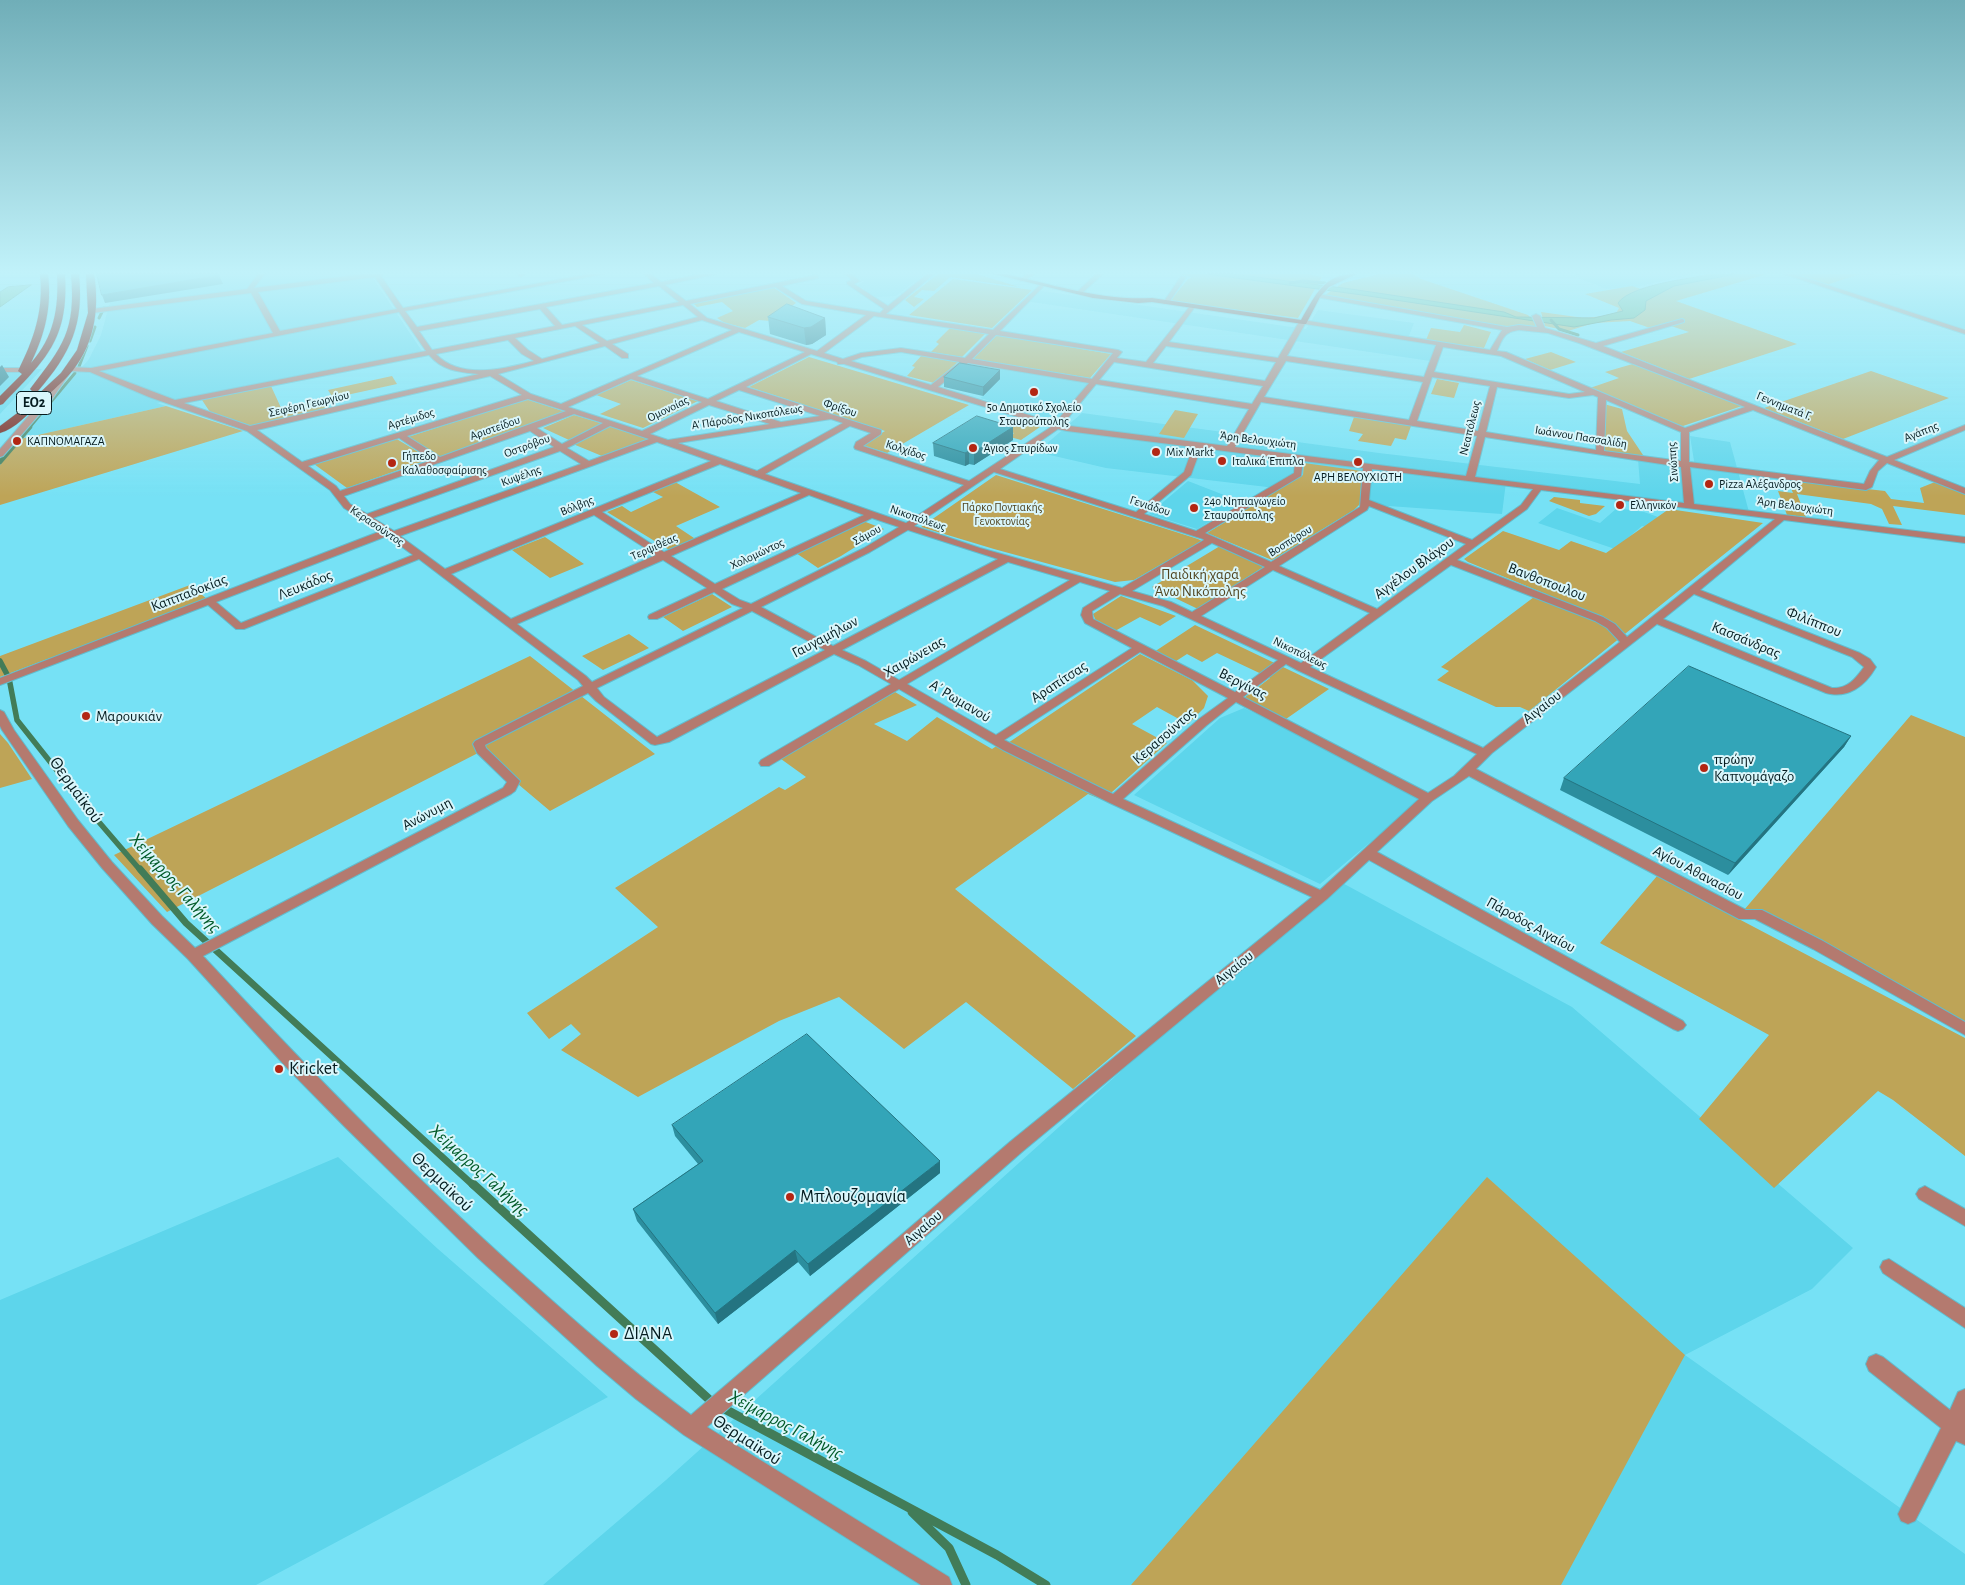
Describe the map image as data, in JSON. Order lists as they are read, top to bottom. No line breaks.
{"streets":{"highway":["ΕΟ2"],"street":["Σεφέρη Γεωργίου","Γεννηματά Γ.","Φρίξου","Ομονοίας","Α' Πάροδος Νικοπόλεως","Αρτέμιδος","Αριστείδου","Νεαπόλεως","Αγάπης","Ιωάννου Πασσαλίδη","Άρη Βελουχιώτη","Οστρόβου","Κολχίδος","Σινώπης","Κυψέλης","Βόλβης","Γενιάδου","Νικοπόλεως","Κερασούντος","Σάμου","Βοσπόρου","Τερψιθέας","Χολομώντος","Αγγέλου Βλάχου","Βανθοπουλου","Λευκάδος","Καππαδοκίας","Φιλίππου","Γαυγαμήλων","Κασσάνδρας","Χαιρώνειας","Αραπίτσας","Βεργίνας","Α΄ Ρωμανού","Αιγαίου","Θερμαϊκού","Ανώνυμη","Αγίου Αθανασίου","Πάροδος Αιγαίου"]},"crossings":[["ΕΟ2","Κερασούντος"],["Σεφέρη Γεωργίου","Νικοπόλεως"],["Σεφέρη Γεωργίου","Κερασούντος"],["Γεννηματά Γ.","Αγάπης"],["Γεννηματά Γ.","Ιωάννου Πασσαλίδη"],["Γεννηματά Γ.","Σινώπης"],["Φρίξου","Ομονοίας"],["Φρίξου","Α' Πάροδος Νικοπόλεως"],["Φρίξου","Κολχίδος"],["Ομονοίας","Άρη Βελουχιώτη"],["Ομονοίας","Νικοπόλεως"],["Α' Πάροδος Νικοπόλεως","Νικοπόλεως"],["Αρτέμιδος","Νικοπόλεως"],["Αρτέμιδος","Κερασούντος"],["Αριστείδου","Νικοπόλεως"],["Αριστείδου","Κερασούντος"],["Νεαπόλεως","Ιωάννου Πασσαλίδη"],["Νεαπόλεως","Άρη Βελουχιώτη"],["Αγάπης","Ιωάννου Πασσαλίδη"],["Ιωάννου Πασσαλίδη","Σινώπης"],["Άρη Βελουχιώτη","Σινώπης"],["Άρη Βελουχιώτη","Σάμου"],["Άρη Βελουχιώτη","Αγγέλου Βλάχου"],["Άρη Βελουχιώτη","Αιγαίου"],["Οστρόβου","Νικοπόλεως"],["Οστρόβου","Κερασούντος"],["Κολχίδος","Σάμου"],["Κυψέλης","Νικοπόλεως"],["Κυψέλης","Κερασούντος"],["Κυψέλης","Καππαδοκίας"],["Βόλβης","Νικοπόλεως"],["Βόλβης","Κερασούντος"],["Βόλβης","Α΄ Ρωμανού"],["Γενιάδου","Σάμου"],["Γενιάδου","Βοσπόρου"],["Γενιάδου","Αγγέλου Βλάχου"],["Νικοπόλεως","Κερασούντος"],["Νικοπόλεως","Σάμου"],["Νικοπόλεως","Βοσπόρου"],["Νικοπόλεως","Τερψιθέας"],["Νικοπόλεως","Χολομώντος"],["Νικοπόλεως","Αγγέλου Βλάχου"],["Νικοπόλεως","Γαυγαμήλων"],["Νικοπόλεως","Χαιρώνειας"],["Νικοπόλεως","Βεργίνας"],["Νικοπόλεως","Αιγαίου"],["Κερασούντος","Σάμου"],["Κερασούντος","Τερψιθέας"],["Κερασούντος","Λευκάδος"],["Κερασούντος","Καππαδοκίας"],["Κερασούντος","Γαυγαμήλων"],["Κερασούντος","Βεργίνας"],["Κερασούντος","Α΄ Ρωμανού"],["Κερασούντος","Ανώνυμη"],["Σάμου","Α΄ Ρωμανού"],["Σάμου","Ανώνυμη"],["Τερψιθέας","Α΄ Ρωμανού"],["Χολομώντος","Α΄ Ρωμανού"],["Αγγέλου Βλάχου","Βανθοπουλου"],["Βανθοπουλου","Αιγαίου"],["Λευκάδος","Καππαδοκίας"],["Φιλίππου","Κασσάνδρας"],["Φιλίππου","Αιγαίου"],["Γαυγαμήλων","Α΄ Ρωμανού"],["Κασσάνδρας","Αιγαίου"],["Χαιρώνειας","Α΄ Ρωμανού"],["Αραπίτσας","Βεργίνας"],["Αραπίτσας","Α΄ Ρωμανού"],["Βεργίνας","Αιγαίου"],["Α΄ Ρωμανού","Αιγαίου"],["Αιγαίου","Θερμαϊκού"],["Αιγαίου","Αγίου Αθανασίου"],["Αιγαίου","Πάροδος Αιγαίου"],["Θερμαϊκού","Ανώνυμη"]],"water":["Χείμαρρος Γαλήνης"],"parks":["Πάρκο Ποντιακής Γενοκτονίας","Παιδική χαρά Άνω Νικόπολης"],"places":["5ο Δημοτικό Σχολείο Σταυρούπολης","ΚΑΠΝΟΜΑΓΑΖΑ","Άγιος Σπυρίδων","Mix Markt","Ιταλικά Έπιπλα","ΑΡΗ ΒΕΛΟΥΧΙΩΤΗ","Γήπεδο Καλαθοσφαίρισης","Pizza Αλέξανδρος","Ελληνικόν","24ο Νηπιαγωγείο Σταυρούπολης","Μαρουκιάν","πρώην Καπνομάγαζο","Kricket","Μπλουζομανία","ΔΙΑΝΑ"]}
